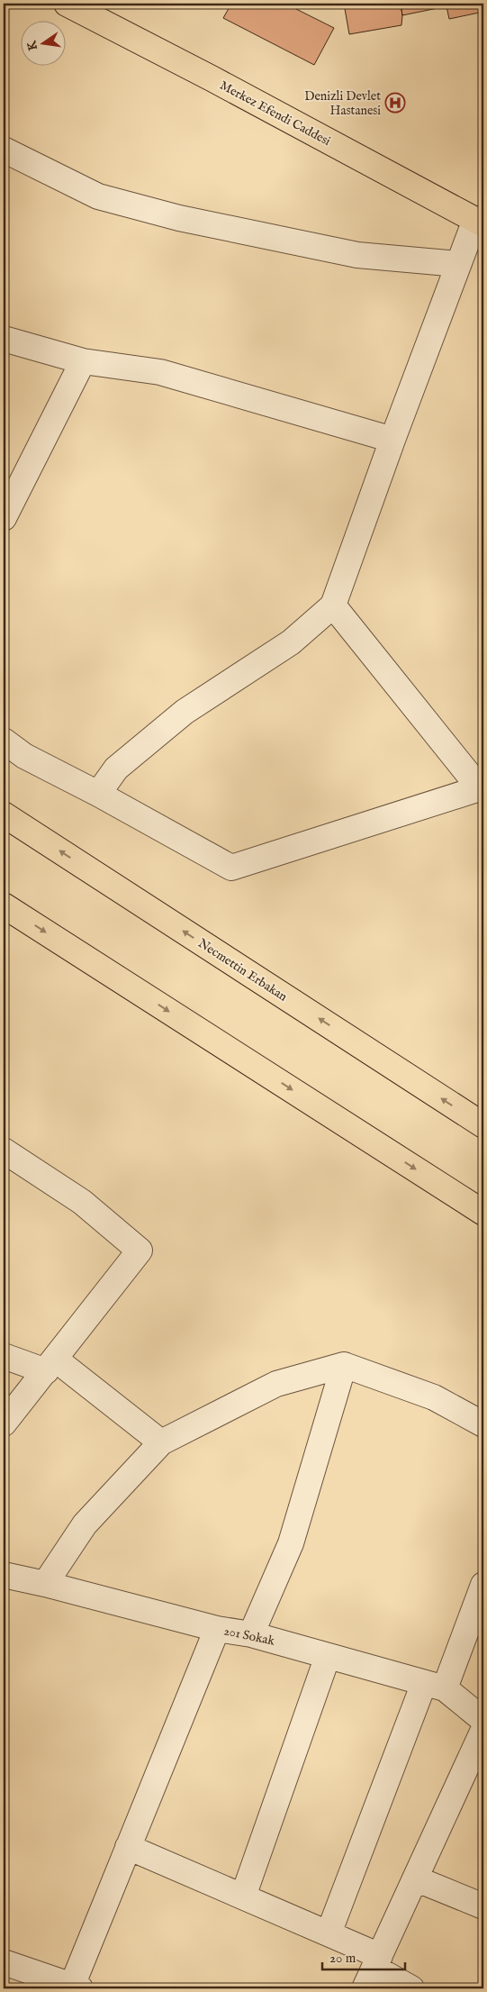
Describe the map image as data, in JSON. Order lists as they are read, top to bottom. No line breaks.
{"streets":{"main road":["Merkez Efendi Caddesi","Necmettin Erbakan"],"street":["201 Sokak"]},"places":{"hospital":["Denizli Devlet Hastanesi"]},"scale_bar":"20 m","north":"left"}
